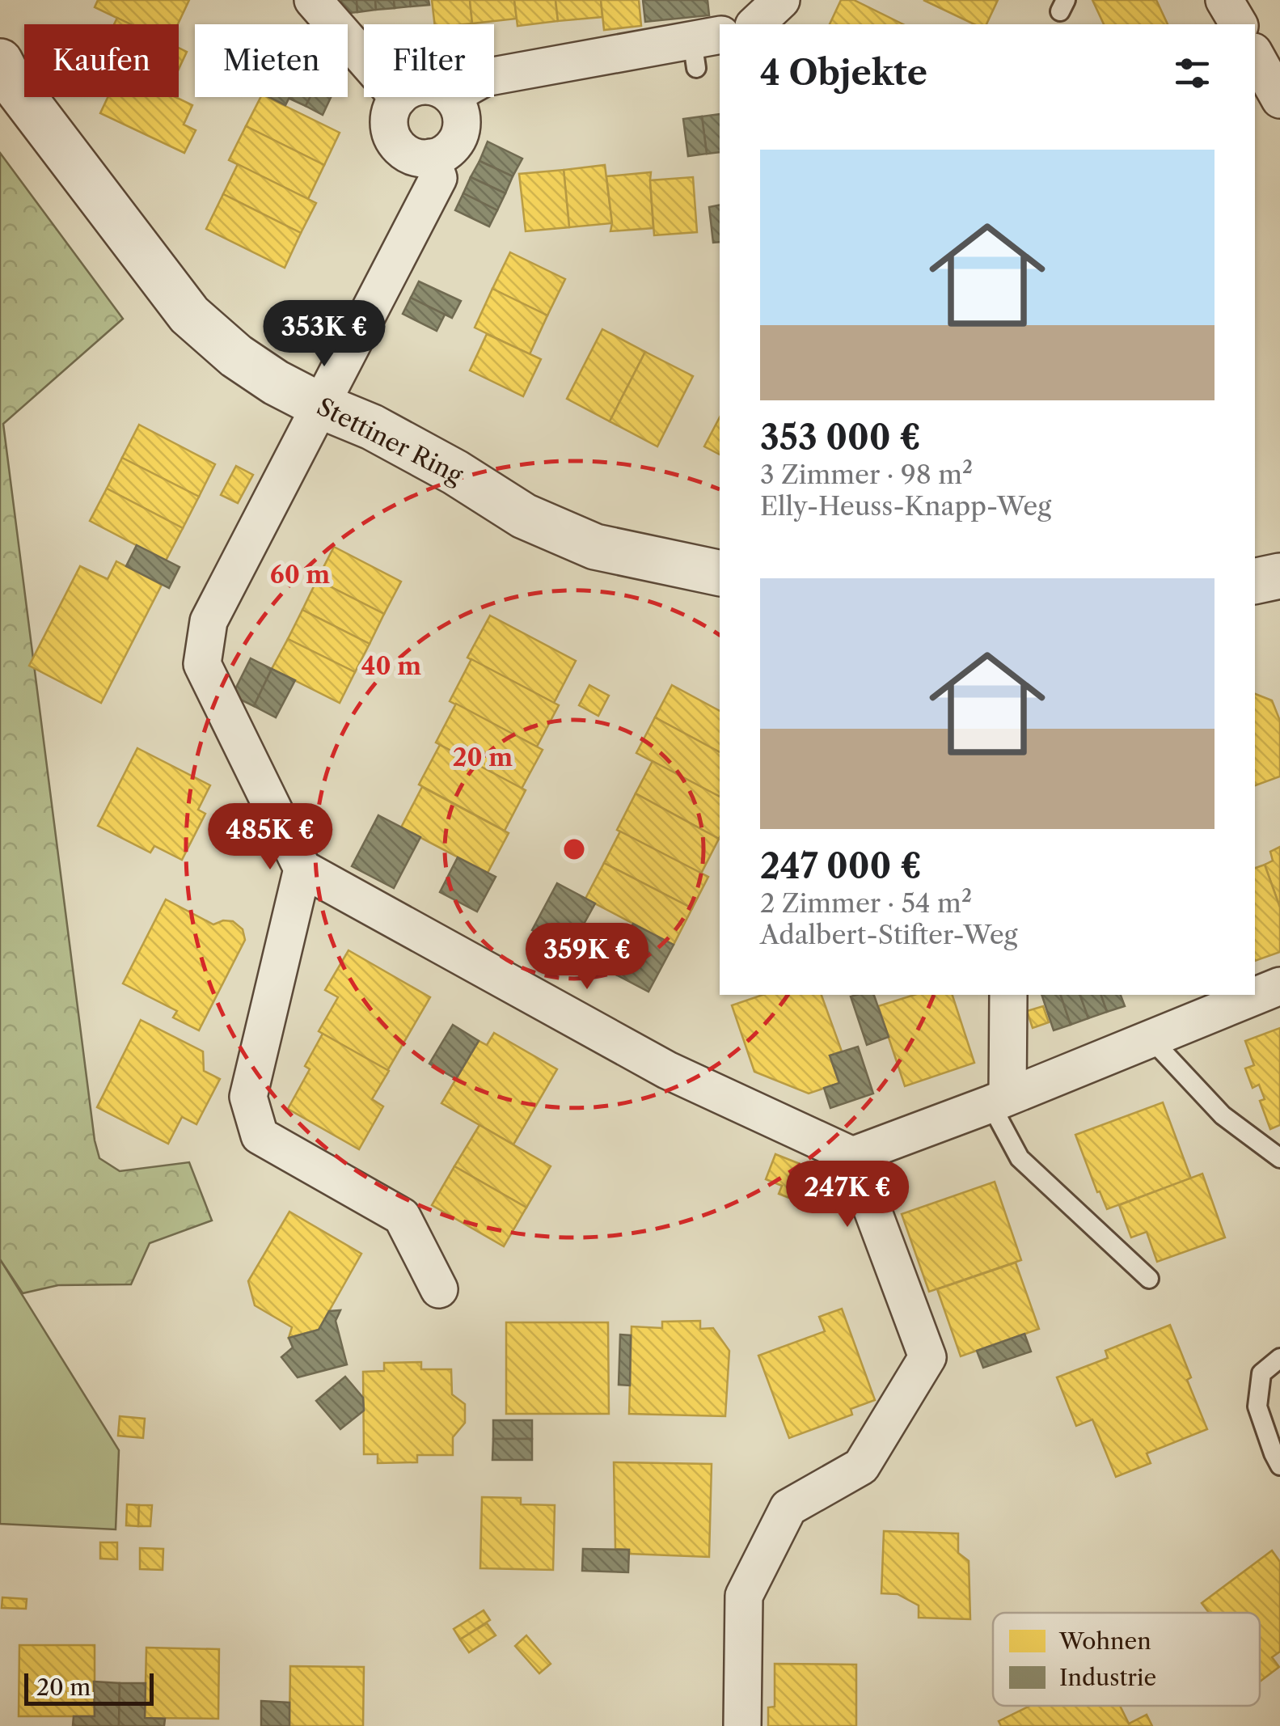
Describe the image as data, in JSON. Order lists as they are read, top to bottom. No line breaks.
{"streets":{"street":["Stettiner Ring"]},"legend":["Wohnen","Industrie"],"scale_bar":"20 m","page":{"chip":["Kaufen","Mieten","Filter"],"heading":"4 Objekte","list":[{"name":"353 000 €","note":"3 Zimmer · 98 m² · Elly-Heuss-Knapp-Weg"},{"name":"247 000 €","note":"2 Zimmer · 54 m² · Adalbert-Stifter-Weg"}],"price":["353K €","485K €","359K €","247K €"],"scale":"20 m"},"rings":["60 m","40 m","20 m"]}
